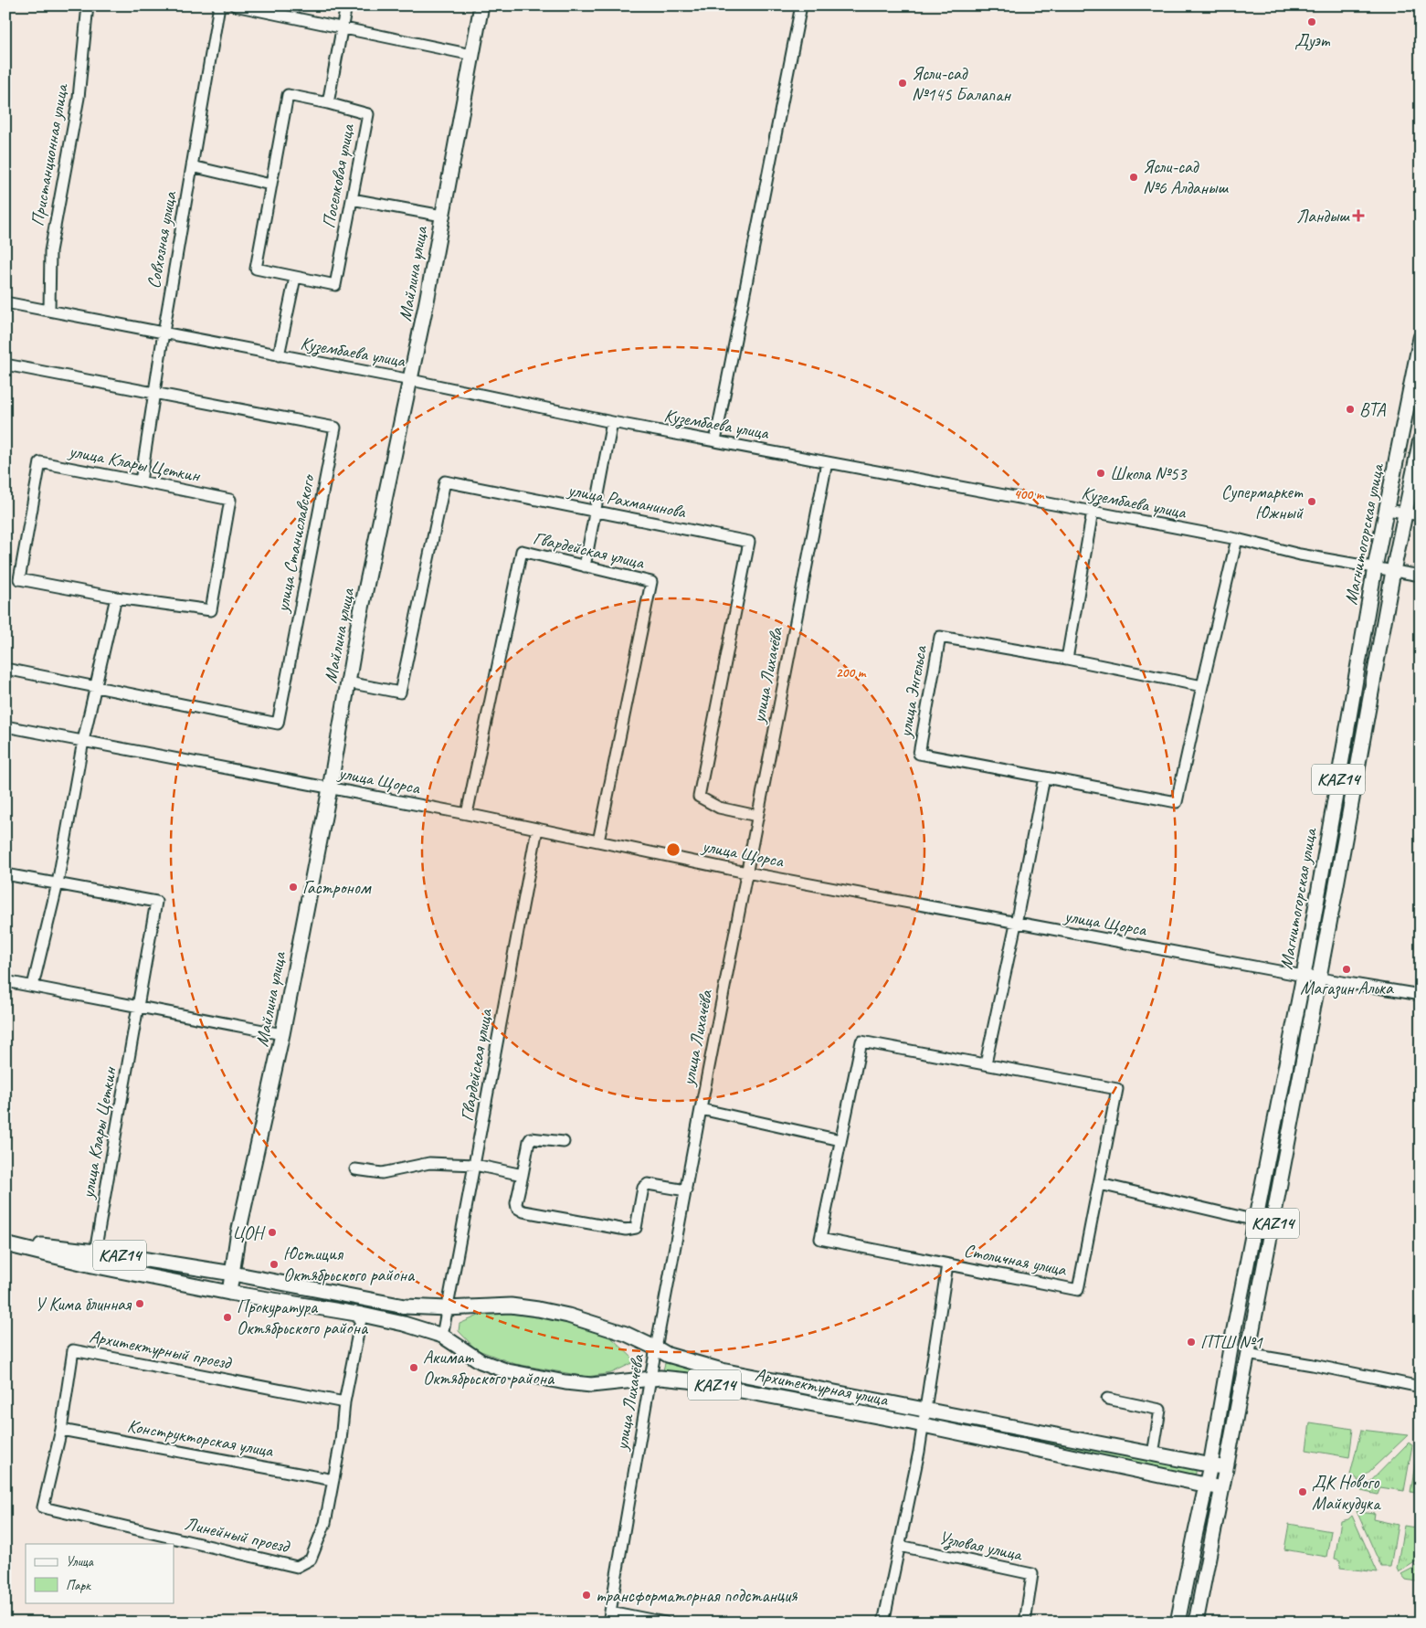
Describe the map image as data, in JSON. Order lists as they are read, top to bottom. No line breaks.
{"streets":{"main road":["Майлина улица","Магнитогорская улица","KAZ14","Архитектурная улица"],"street":["Пристанционная улица","Поселковая улица","Совхозная улица","Кузембаева улица","улица Клары Цеткин","улица Рахманинова","улица Станиславского","Гвардейская улица","улица Лихачёва","улица Энгельса","улица Щорса","Столичная улица","Архитектурный проезд","Конструкторская улица","Линейный проезд","Узловая улица"]},"crossings":[["Пристанционная улица","Кузембаева улица"],["Совхозная улица","Кузембаева улица"],["Совхозная улица","улица Клары Цеткин"],["Совхозная улица","улица Станиславского"],["Майлина улица","Кузембаева улица"],["Майлина улица","улица Рахманинова"],["Майлина улица","улица Щорса"],["Майлина улица","Архитектурная улица"],["Кузембаева улица","Магнитогорская улица"],["Кузембаева улица","улица Лихачёва"],["Кузембаева улица","улица Энгельса"],["улица Клары Цеткин","Архитектурная улица"],["улица Рахманинова","улица Лихачёва"],["Магнитогорская улица","улица Щорса"],["Магнитогорская улица","Архитектурная улица"],["Гвардейская улица","улица Щорса"],["Гвардейская улица","Архитектурная улица"],["улица Лихачёва","улица Щорса"],["улица Лихачёва","Архитектурная улица"],["Столичная улица","Архитектурная улица"],["Архитектурный проезд","Конструкторская улица"],["Архитектурный проезд","Линейный проезд"],["Архитектурная улица","Линейный проезд"],["Конструкторская улица","Линейный проезд"]],"places":{"other":["Дуэт","Ясли-сад №145 Балапан","Ясли-сад №6 Алданыш","BTA","Школа №53","Супермаркет Южный","Гастроном","Магазин Алька","ЦОН","Юстиция Октябрьского района","У Кима блинная","Прокуратура Октябрьского района","ПТШ №1","Акимат Октябрьского района","ДК Нового Майкудука","трансформаторная подстанция"],"health":["Ландыш"]},"legend":["Улица","Парк"],"rings":["400 m","200 m"]}
